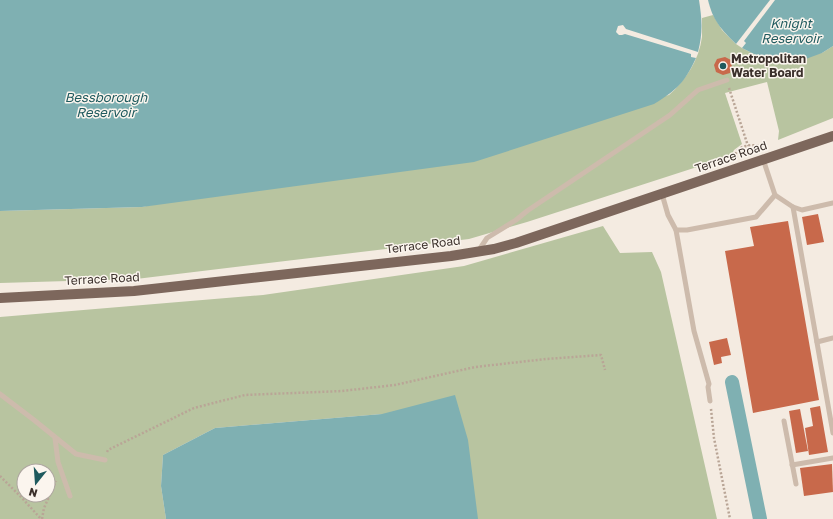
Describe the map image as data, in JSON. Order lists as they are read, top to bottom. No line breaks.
{"streets":{"main road":["Terrace Road"]},"water":["Knight Reservoir","Bessborough Reservoir"],"places":["Metropolitan Water Board"],"north":"bottom"}
